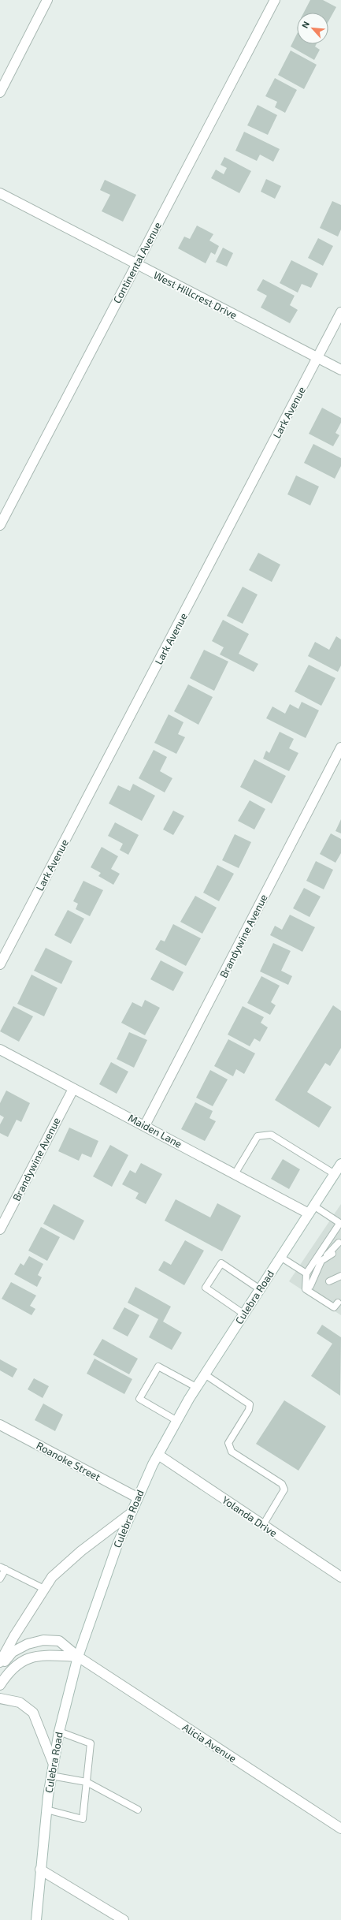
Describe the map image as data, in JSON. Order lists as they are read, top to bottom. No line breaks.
{"streets":{"street":["Continental Avenue","West Hillcrest Drive","Lark Avenue","Brandywine Avenue","Maiden Lane","Culebra Road","Roanoke Street","Yolanda Drive","Alicia Avenue"]},"crossings":[["Continental Avenue","West Hillcrest Drive"],["West Hillcrest Drive","Lark Avenue"],["Brandywine Avenue","Maiden Lane"],["Maiden Lane","Culebra Road"],["Culebra Road","Roanoke Street"],["Culebra Road","Yolanda Drive"],["Culebra Road","Alicia Avenue"]],"north":"top left"}
